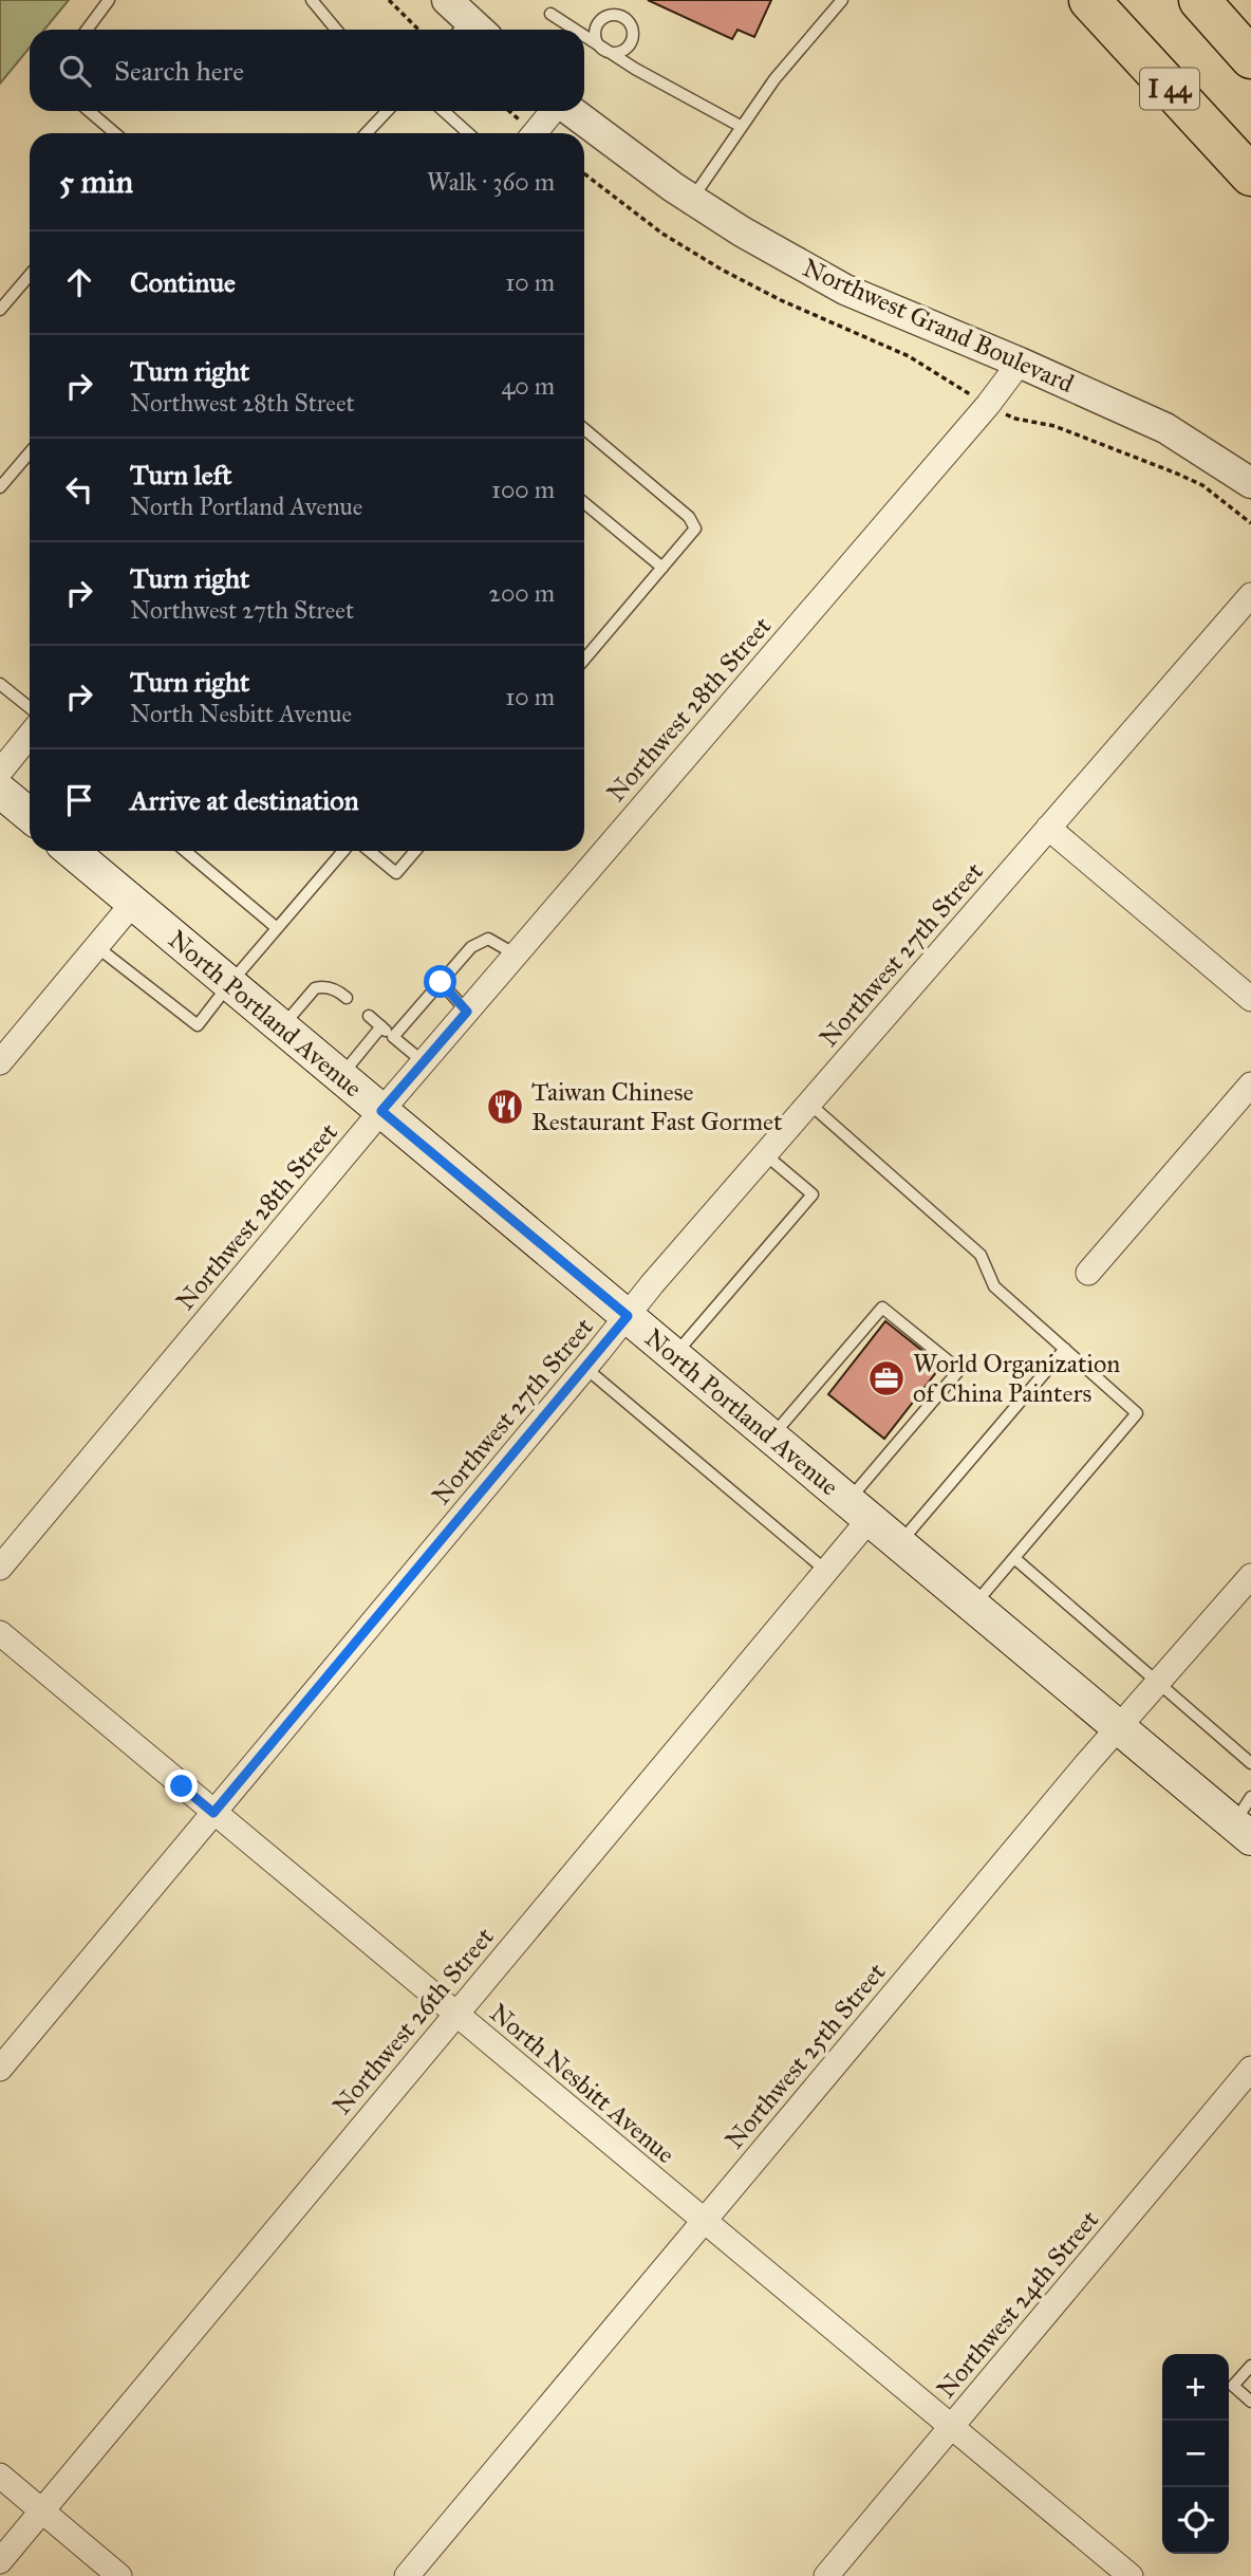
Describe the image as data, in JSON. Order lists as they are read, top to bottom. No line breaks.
{"streets":{"highway":["I 44"],"main road":["North Portland Avenue"],"street":["Northwest Grand Boulevard","Northwest 28th Street","Northwest 27th Street","Northwest 26th Street","Northwest 25th Street","North Nesbitt Avenue","Northwest 24th Street"]},"crossings":[["Northwest Grand Boulevard","Northwest 28th Street"],["Northwest 28th Street","North Portland Avenue"],["Northwest 27th Street","North Portland Avenue"],["Northwest 27th Street","North Nesbitt Avenue"],["North Portland Avenue","Northwest 26th Street"],["North Portland Avenue","Northwest 25th Street"],["Northwest 26th Street","North Nesbitt Avenue"],["Northwest 25th Street","North Nesbitt Avenue"],["North Nesbitt Avenue","Northwest 24th Street"]],"places":{"restaurant":["Taiwan Chinese Restaurant Fast Gormet"],"office":["World Organization of China Painters"]},"page":{"search":"Search here","heading":["5 min","Walk · 360 m"],"list":[["Continue","10 m"],["Turn right","Northwest 28th Street","40 m"],["Turn left","North Portland Avenue","100 m"],["Turn right","Northwest 27th Street","200 m"],["Turn right","North Nesbitt Avenue","10 m"],"Arrive at destination"],"map_buttons":["+","−"]}}
